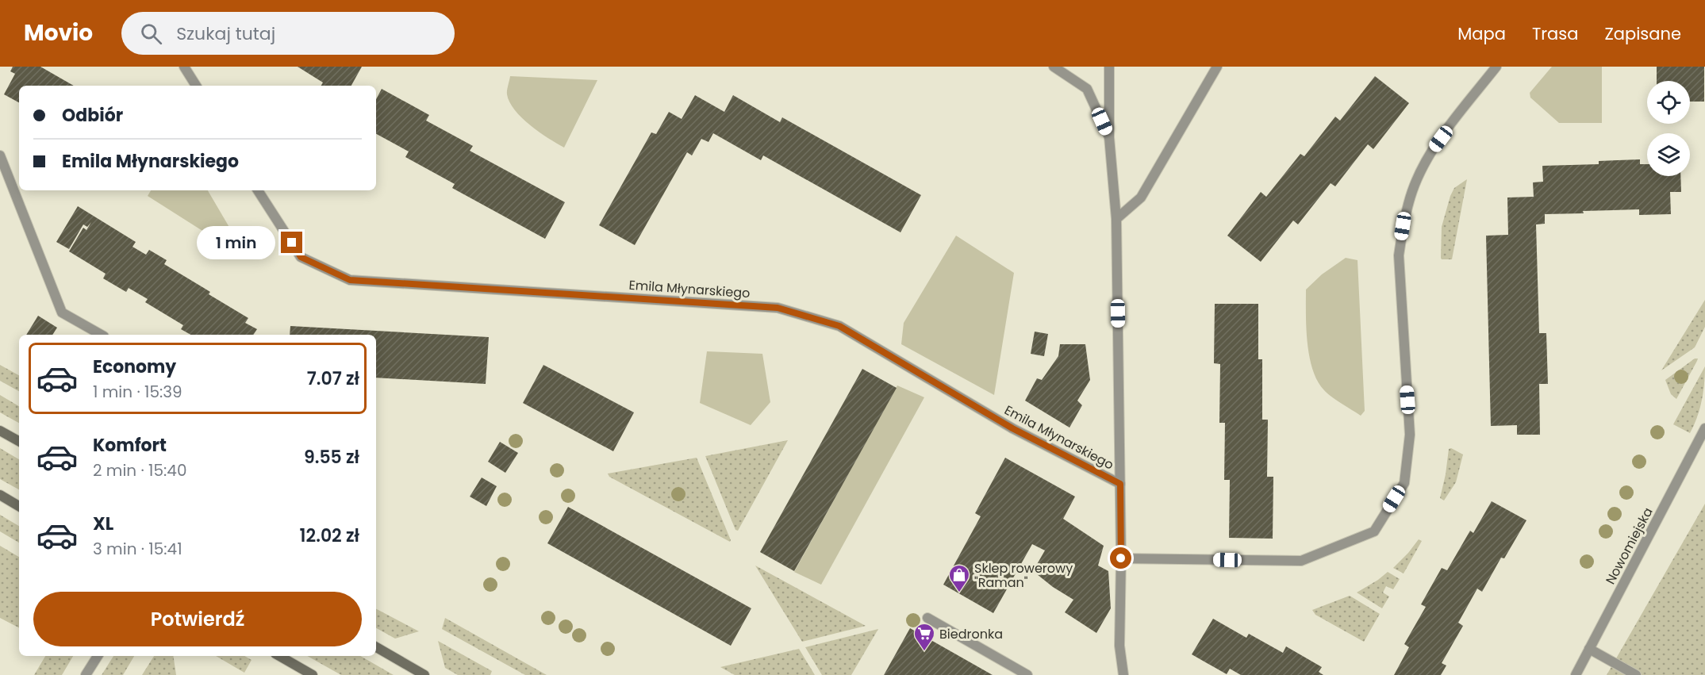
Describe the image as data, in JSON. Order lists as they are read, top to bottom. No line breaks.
{"streets":{"street":["Emila Młynarskiego","Nowomiejska"]},"places":{"shop":["Sklep rowerowy \"Raman\""],"supermarket":["Biedronka"]},"page":{"header":"Movio","search":"Szukaj tutaj","nav":["Mapa","Trasa","Zapisane"],"banner":["Odbiór","Emila Młynarskiego"],"bubble":"1 min","list":[{"name":"Economy","note":"1 min · 15:39","value":"7.07 zł"},{"name":"Komfort","note":"2 min · 15:40","value":"9.55 zł"},{"name":"XL","note":"3 min · 15:41","value":"12.02 zł"}],"buttons":"Potwierdź"}}
